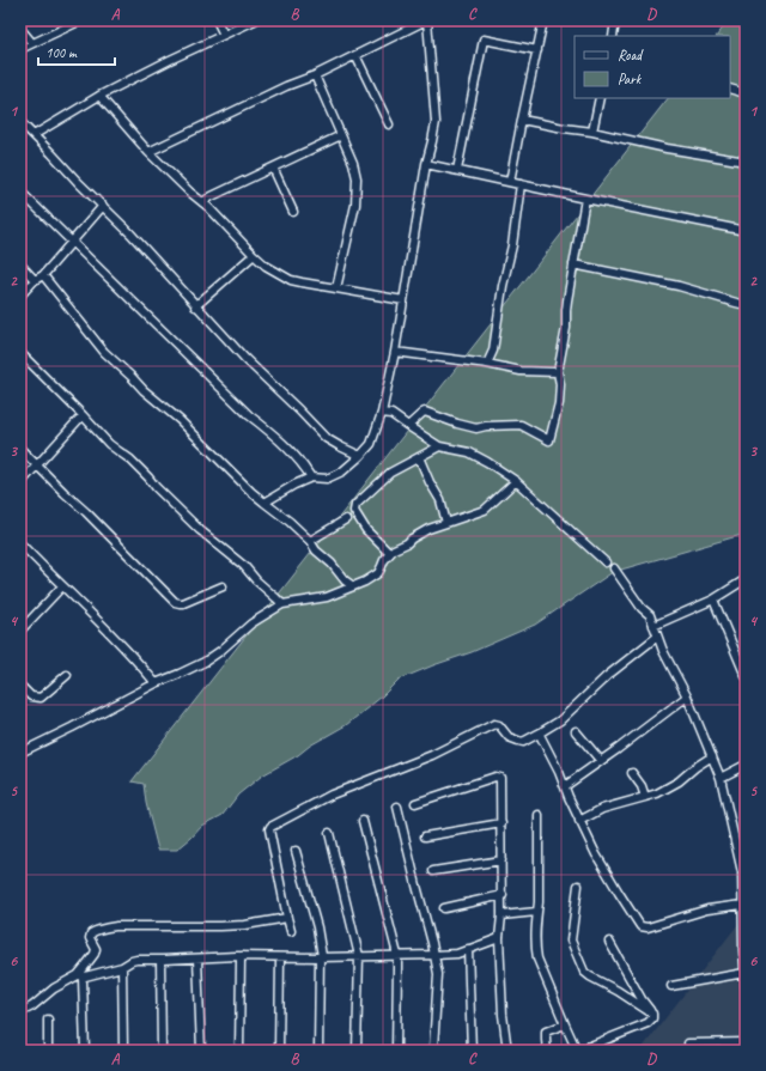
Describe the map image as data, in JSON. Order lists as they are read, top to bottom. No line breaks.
{"legend":["Road","Park"],"scale_bar":"100 m","grid":{"columns":["A","B","C","D"],"rows":["1","2","3","4","5","6"]}}
